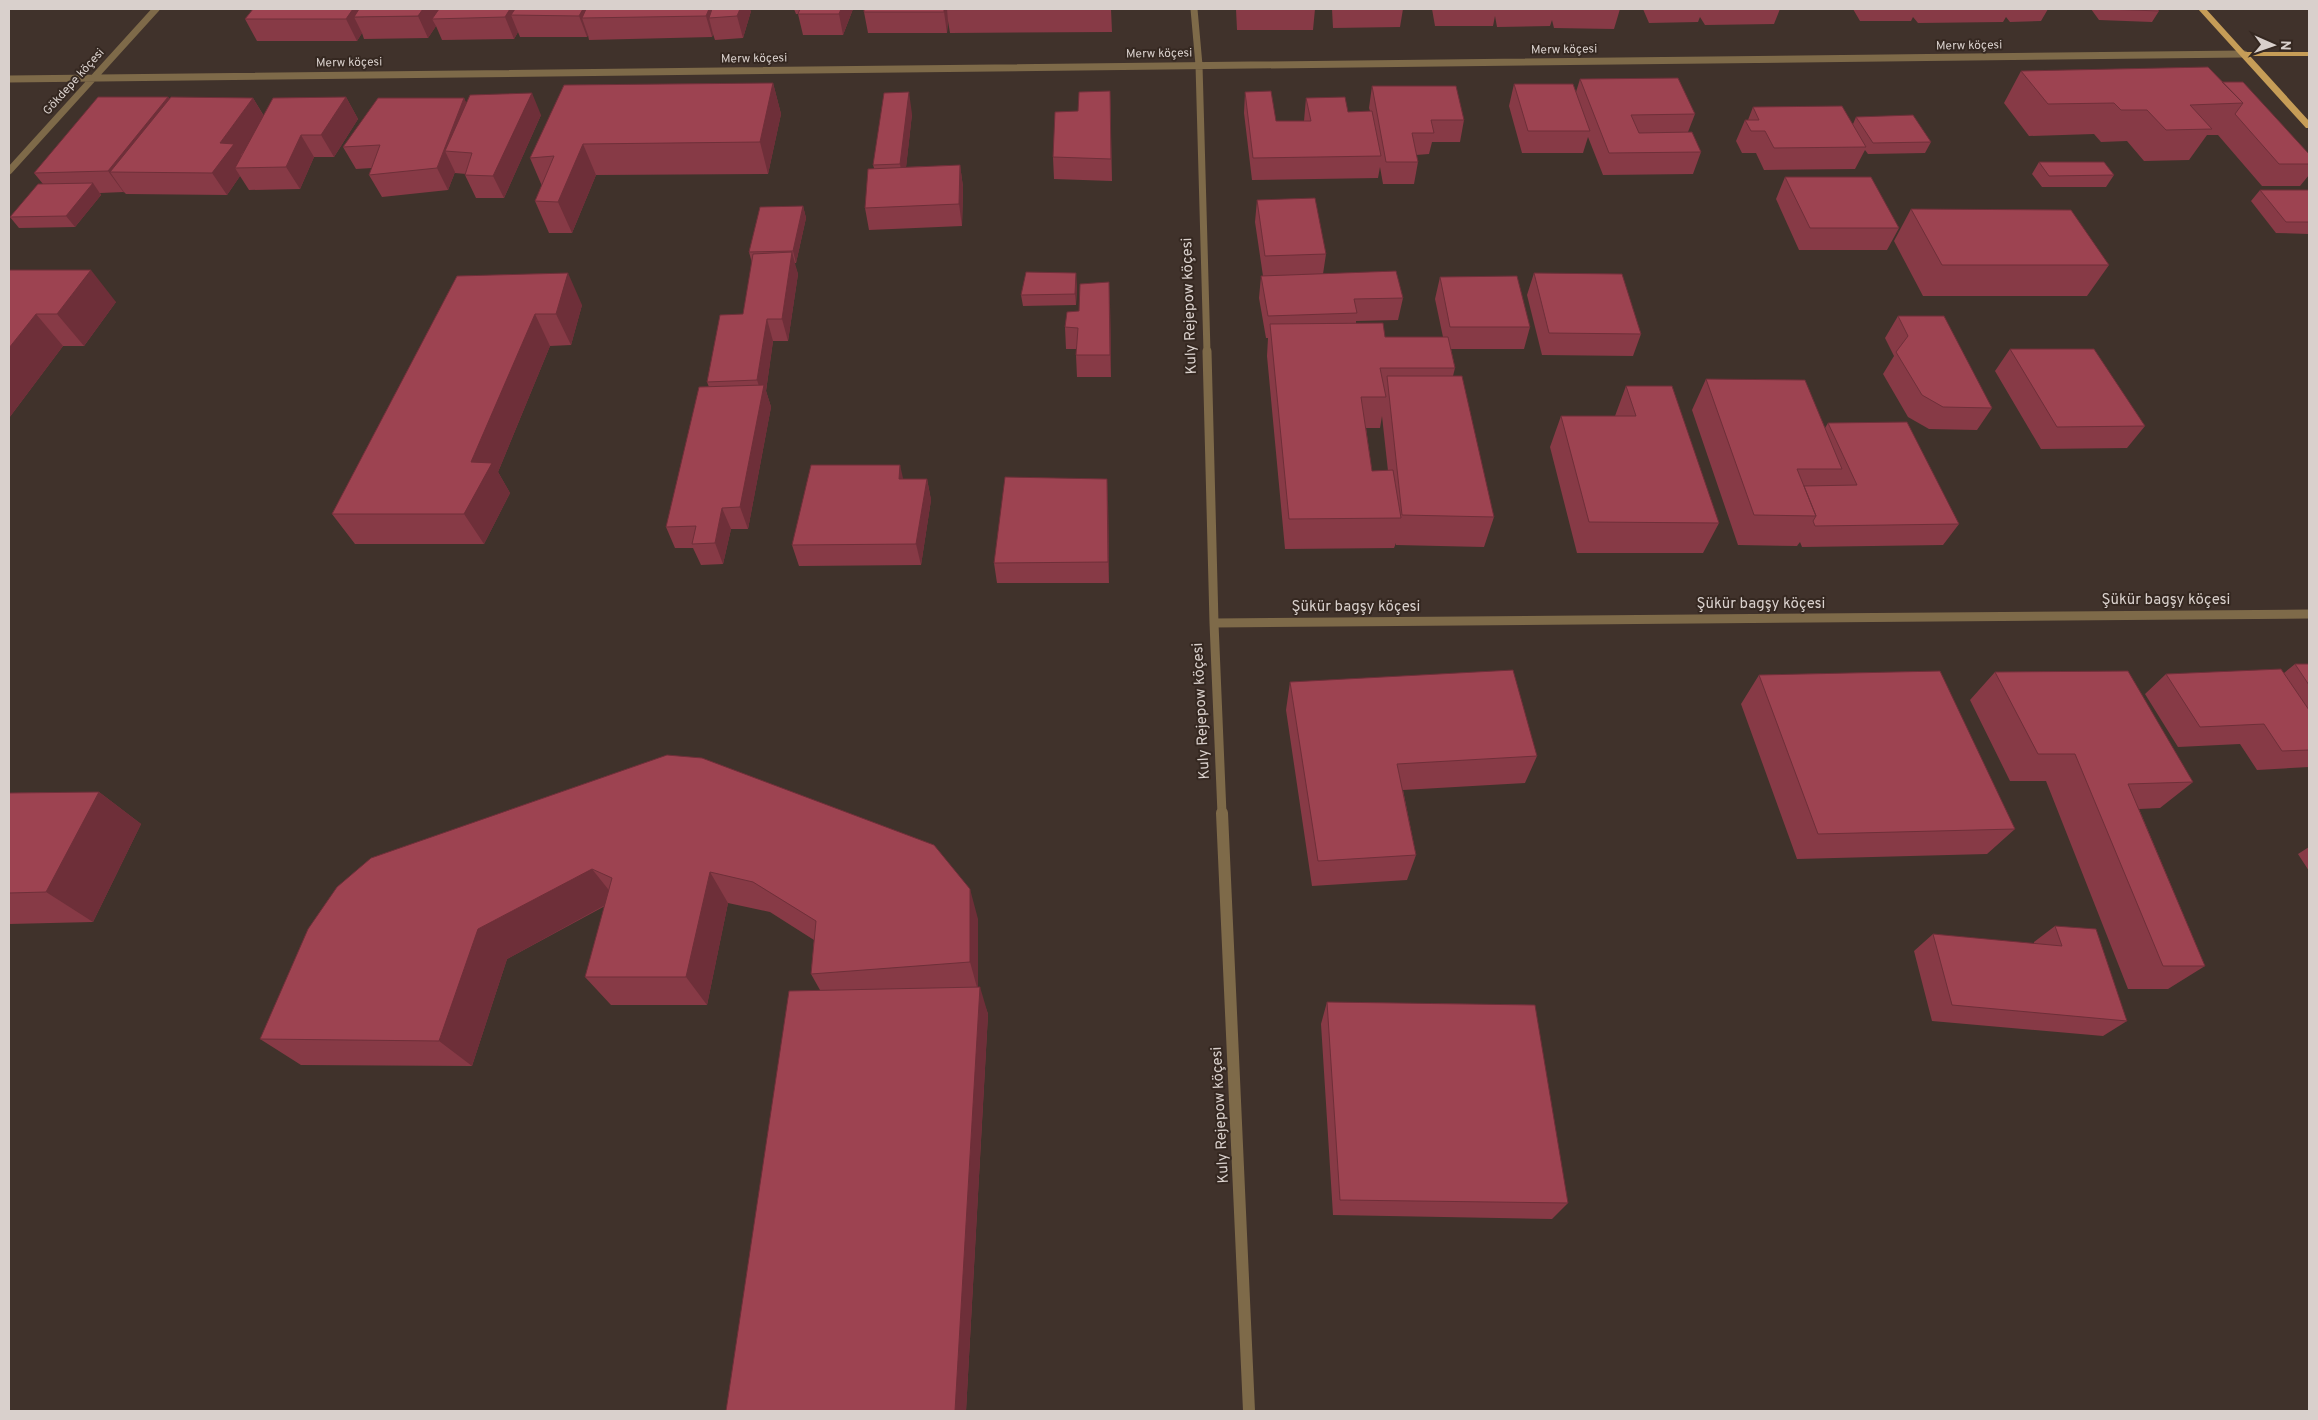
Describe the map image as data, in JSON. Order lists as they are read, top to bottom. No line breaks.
{"streets":{"main road":["Merw köçesi"],"street":["Gökdepe köçesi","Kuly Rejepow köçesi","Şükür bagşy köçesi"]},"crossings":[["Merw köçesi","Gökdepe köçesi"],["Merw köçesi","Kuly Rejepow köçesi"],["Kuly Rejepow köçesi","Şükür bagşy köçesi"]],"north":"right"}
